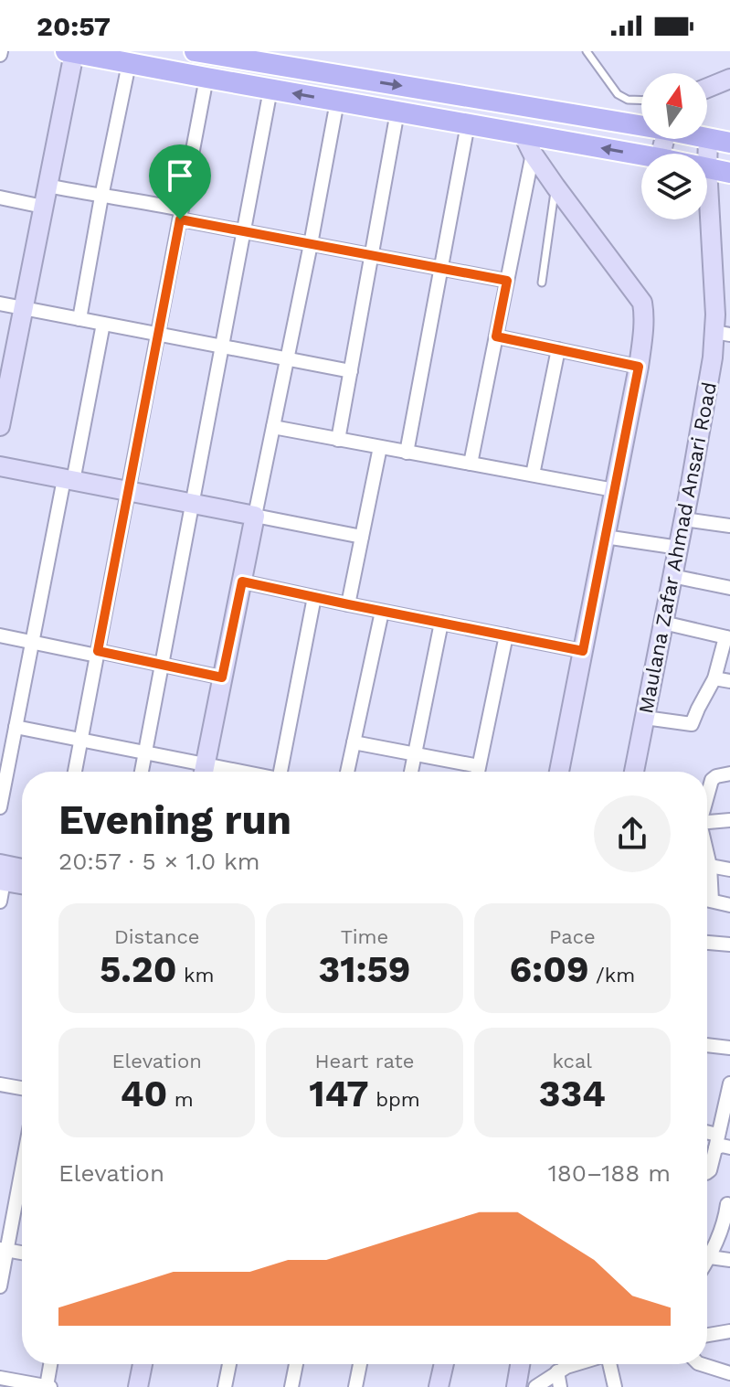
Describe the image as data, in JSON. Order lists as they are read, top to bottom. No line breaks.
{"streets":{"street":["Maulana Zafar Ahmad Ansari Road"]},"north":"top","page":{"status":"20:57","heading":["Evening run","20:57 · 5 × 1.0 km"],"stats":[["Distance","5.20 km"],["Time","31:59"],["Pace","6:09 /km"],["Elevation","40 m"],["Heart rate","147 bpm"],["kcal","334"]],"chart":["Elevation","180–188 m"]}}
